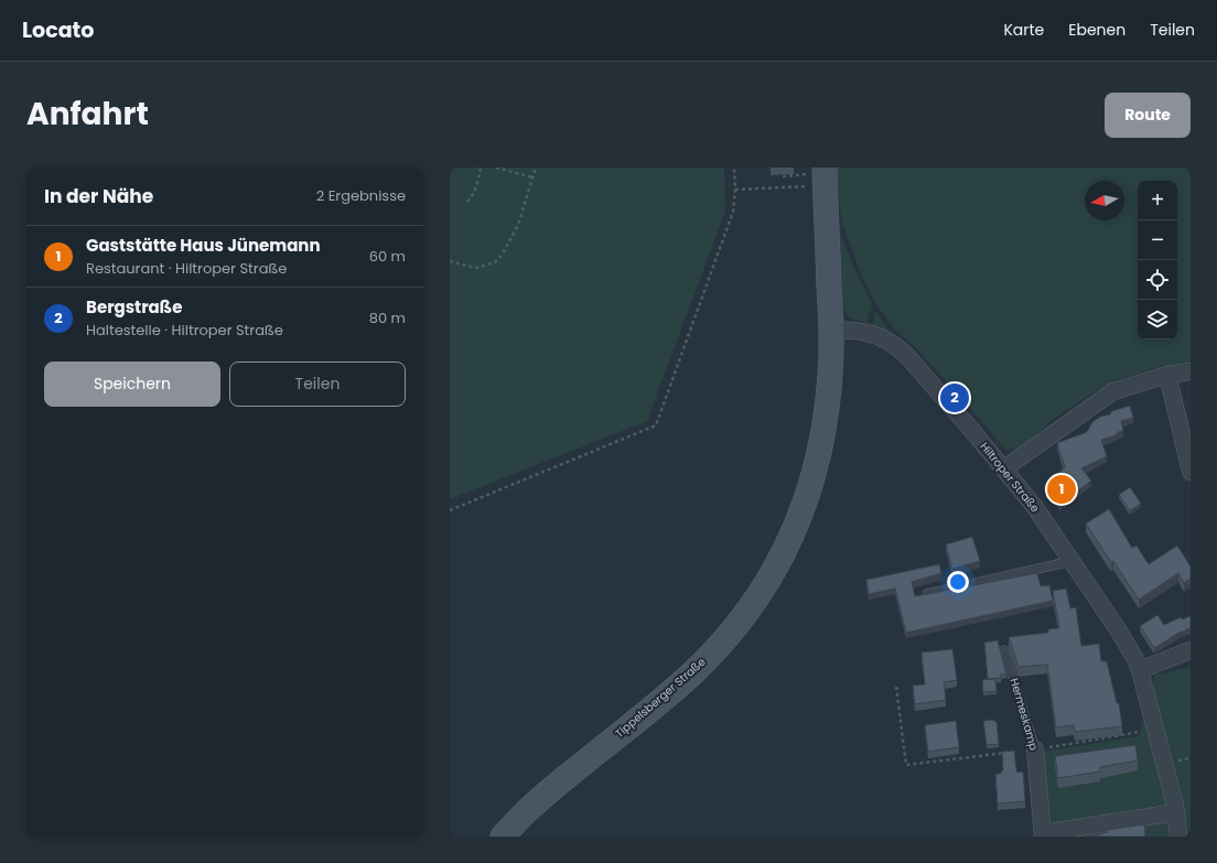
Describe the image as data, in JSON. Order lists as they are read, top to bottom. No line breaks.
{"streets":{"street":["Hiltroper Straße","Tippelsberger Straße","Hermeskamp"]},"crossings":[["Hiltroper Straße","Tippelsberger Straße"],["Hiltroper Straße","Hermeskamp"]],"north":"left","page":{"header":"Locato","nav":["Karte","Ebenen","Teilen"],"title":"Anfahrt","buttons":["Route",["Speichern","Teilen"]],"heading":["In der Nähe","2 Ergebnisse"],"map_buttons":["+","−"],"list":[{"mark":"1","name":"Gaststätte Haus Jünemann","note":"Restaurant · Hiltroper Straße","value":"60 m"},{"mark":"2","name":"Bergstraße","note":"Haltestelle · Hiltroper Straße","value":"80 m"}],"pins":["2","1"]}}
